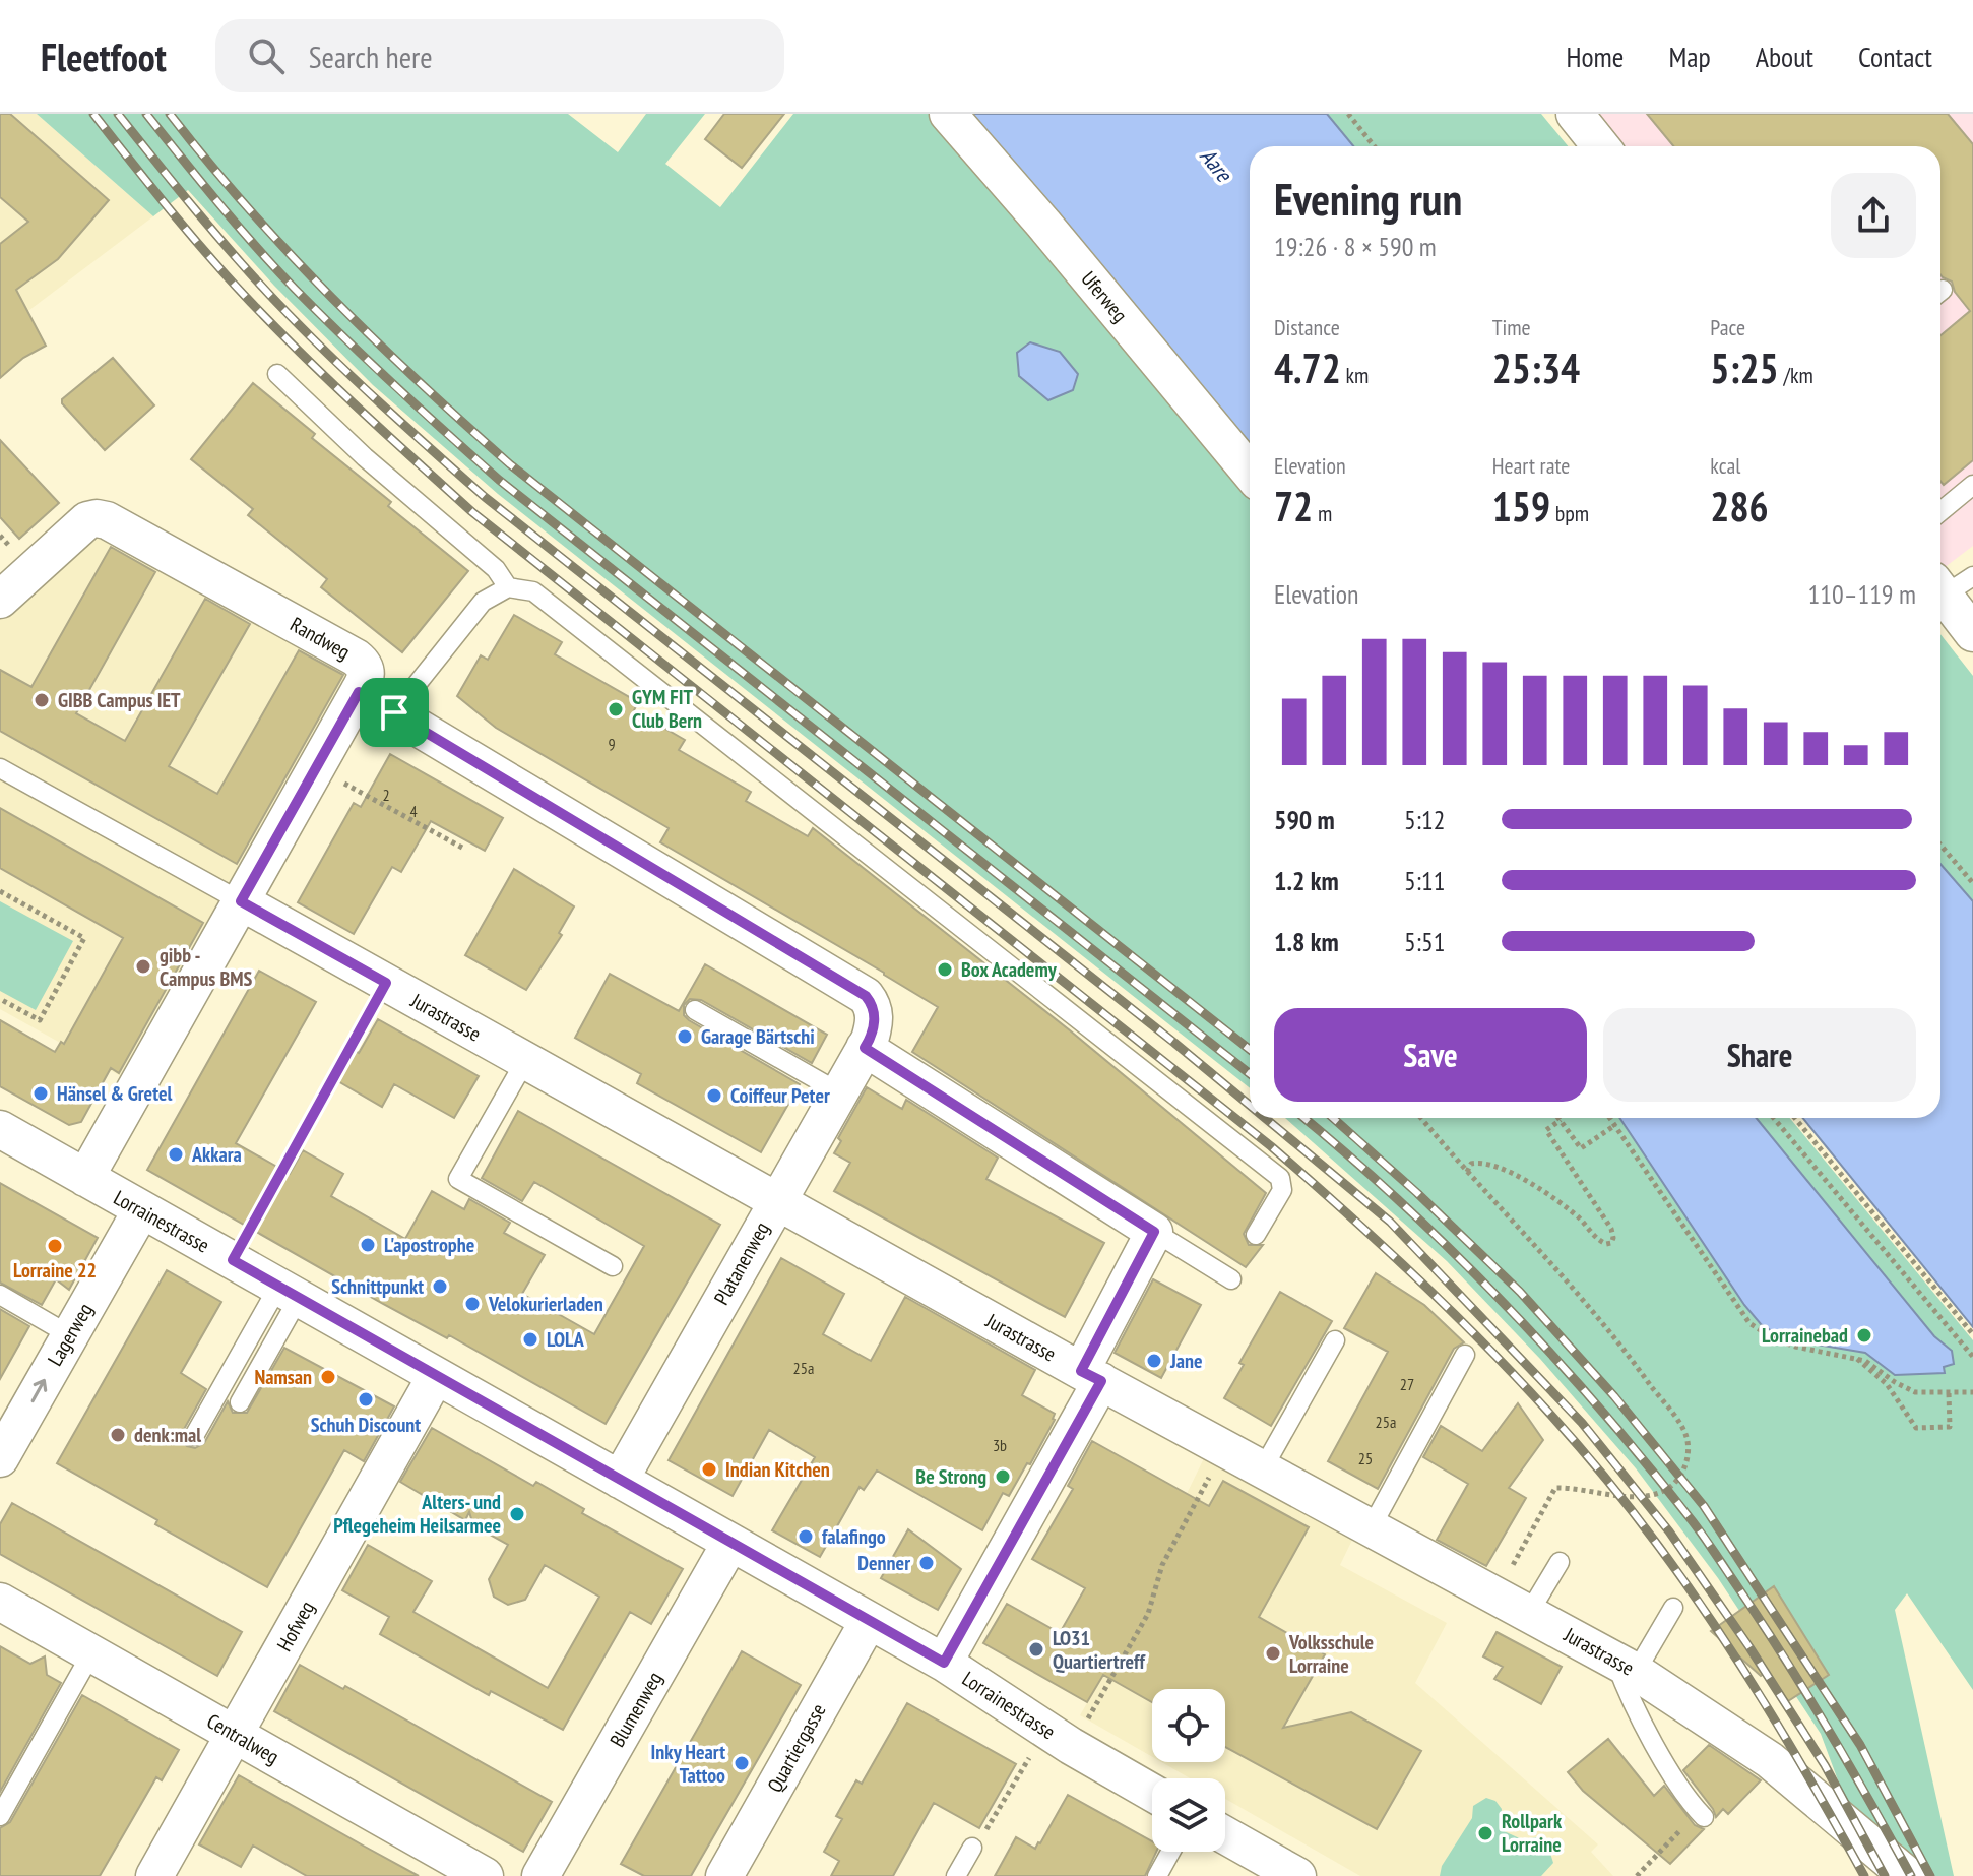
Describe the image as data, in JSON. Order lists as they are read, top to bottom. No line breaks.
{"streets":{"street":["Uferweg","Randweg","Jurastrasse","Lorrainestrasse","Platanenweg","Lagerweg","Hofweg","Blumenweg","Centralweg","Quartiergasse"]},"crossings":[["Jurastrasse","Platanenweg"],["Lorrainestrasse","Platanenweg"],["Lorrainestrasse","Lagerweg"],["Lorrainestrasse","Hofweg"],["Lorrainestrasse","Blumenweg"],["Lorrainestrasse","Quartiergasse"],["Hofweg","Centralweg"]],"one_way":["Lagerweg"],"water":["Aare"],"places":["GIBB Campus IET","GYM FIT Club Bern","gibb - Campus BMS","Box Academy","Garage Bärtschi","Hänsel & Gretel","Coiffeur Peter","Akkara","L'apostrophe","Lorraine 22","Schnittpunkt","Velokurierladen","Lorrainebad","LOLA","Jane","Namsan","Schuh Discount","denk:mal","Indian Kitchen","Be Strong","Alters- und Pflegeheim Heilsarmee","falafingo","Denner","LO31 Quartiertreff","Volksschule Lorraine","Inky Heart Tattoo","Rollpark Lorraine"],"house_numbers":["9","2","4","25a","27","25a","3b","25"],"page":{"header":"Fleetfoot","search":"Search here","nav":["Home","Map","About","Contact"],"heading":["Evening run","19:26 · 8 × 590 m"],"stats":[["Distance","4.72 km"],["Time","25:34"],["Pace","5:25 /km"],["Elevation","72 m"],["Heart rate","159 bpm"],["kcal","286"]],"chart":["Elevation","110–119 m"],"list":[{"name":"590 m","note":"5:12"},{"name":"1.2 km","note":"5:11"},{"name":"1.8 km","note":"5:51"}],"buttons":["Save","Share"]}}
